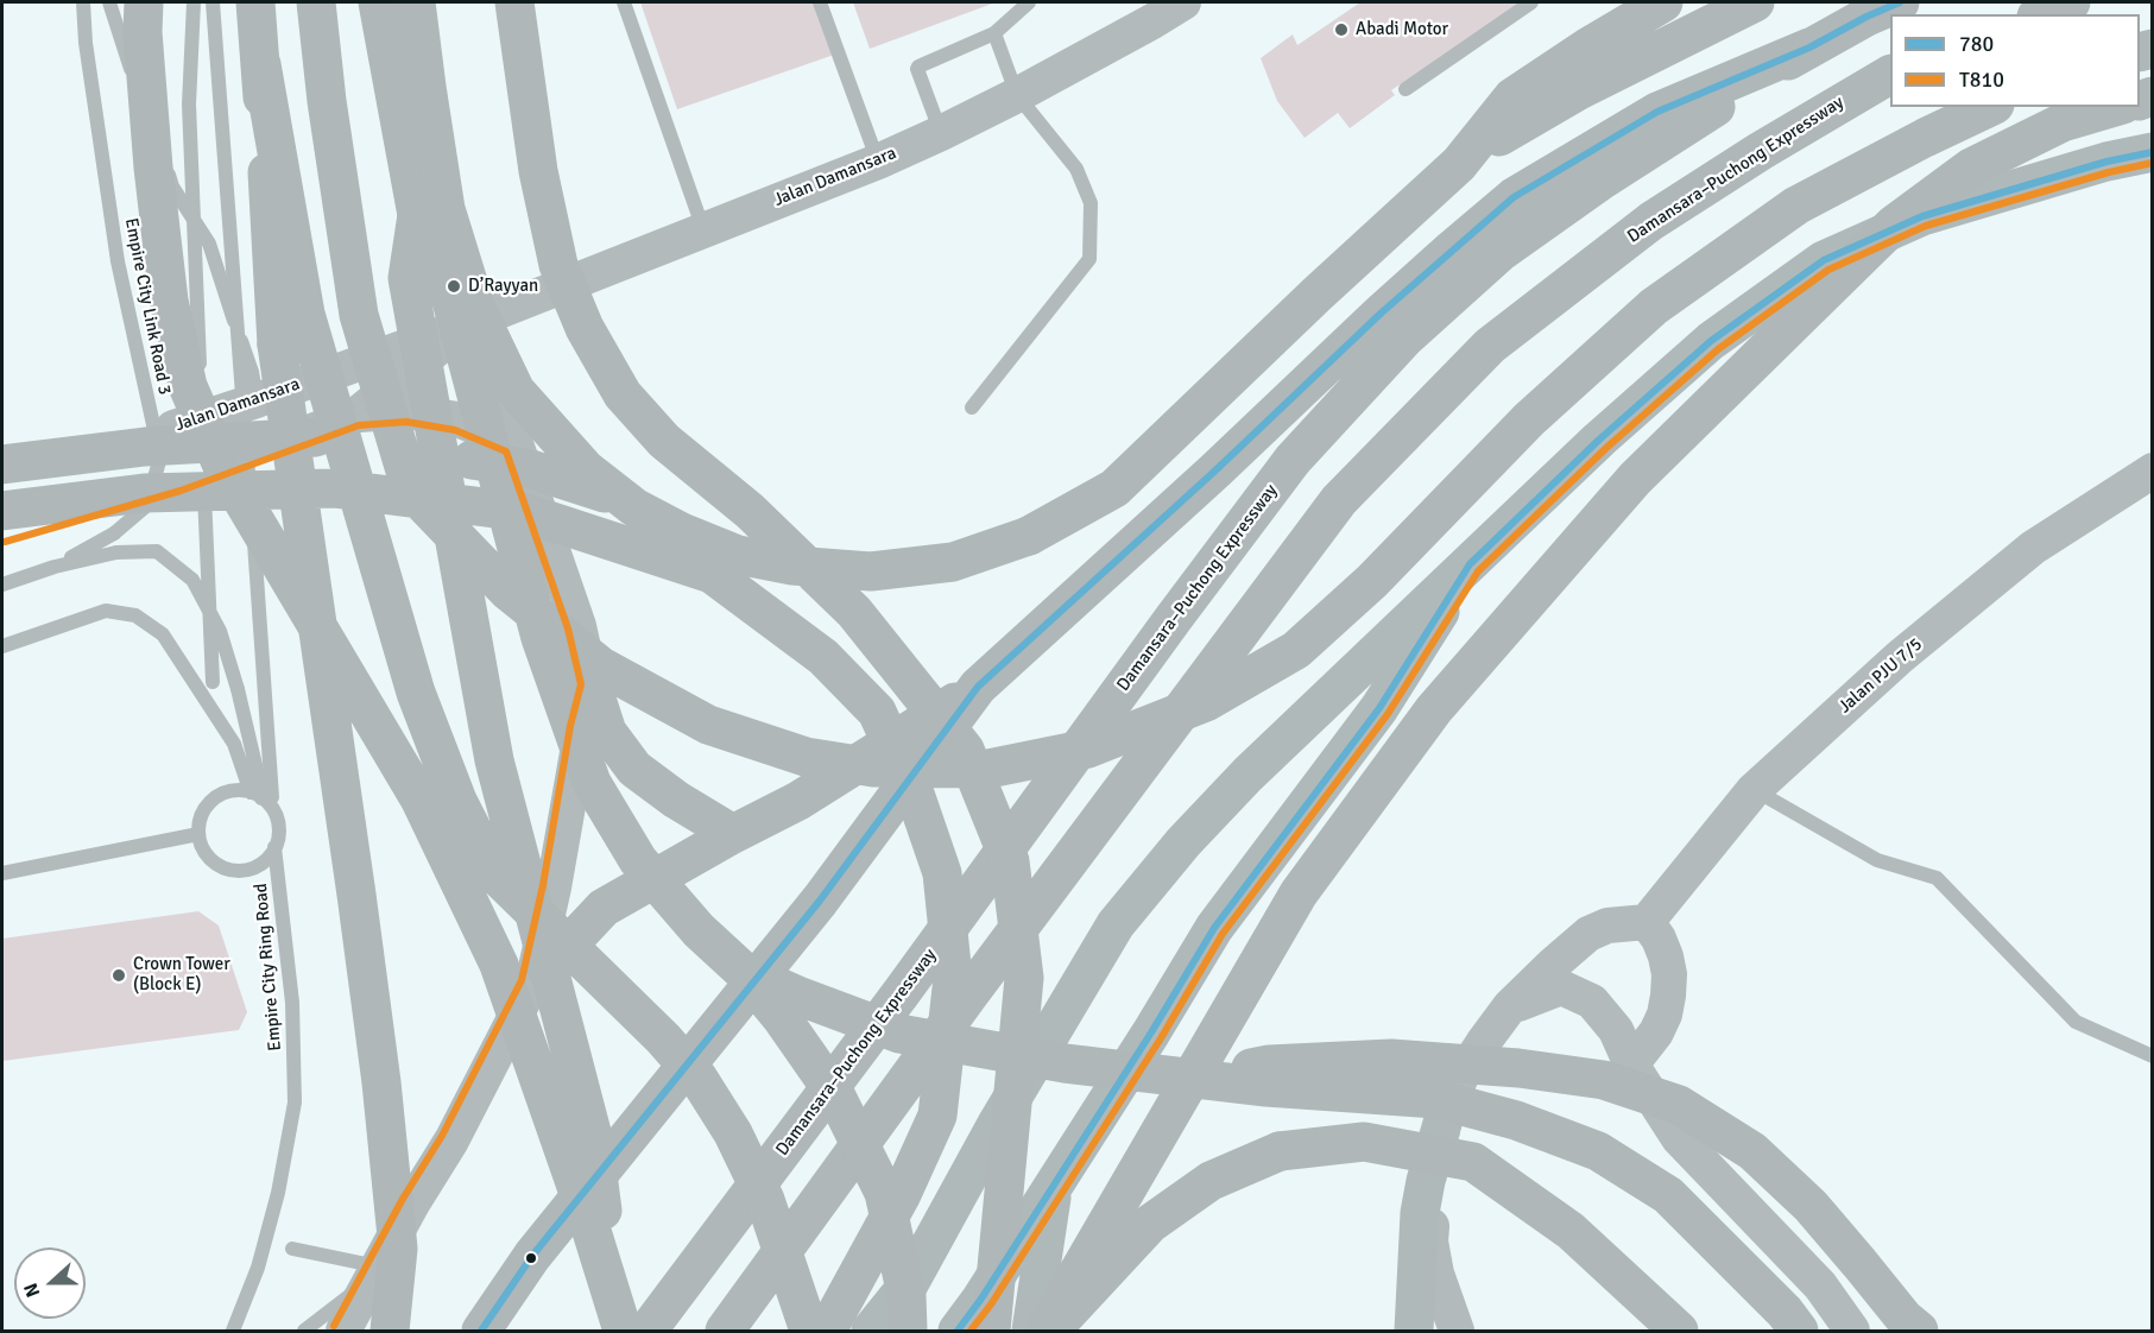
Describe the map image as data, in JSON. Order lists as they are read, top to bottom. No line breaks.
{"streets":{"highway":["Damansara–Puchong Expressway"],"street":["Jalan Damansara","Jalan PJU 7/5"],"lane":["Empire City Link Road 3","Empire City Ring Road"]},"places":["Abadi Motor","D’Rayyan","Crown Tower (Block E)"],"lines":["transit line 780","transit line T810"],"legend":["780","T810"],"north":"left"}
